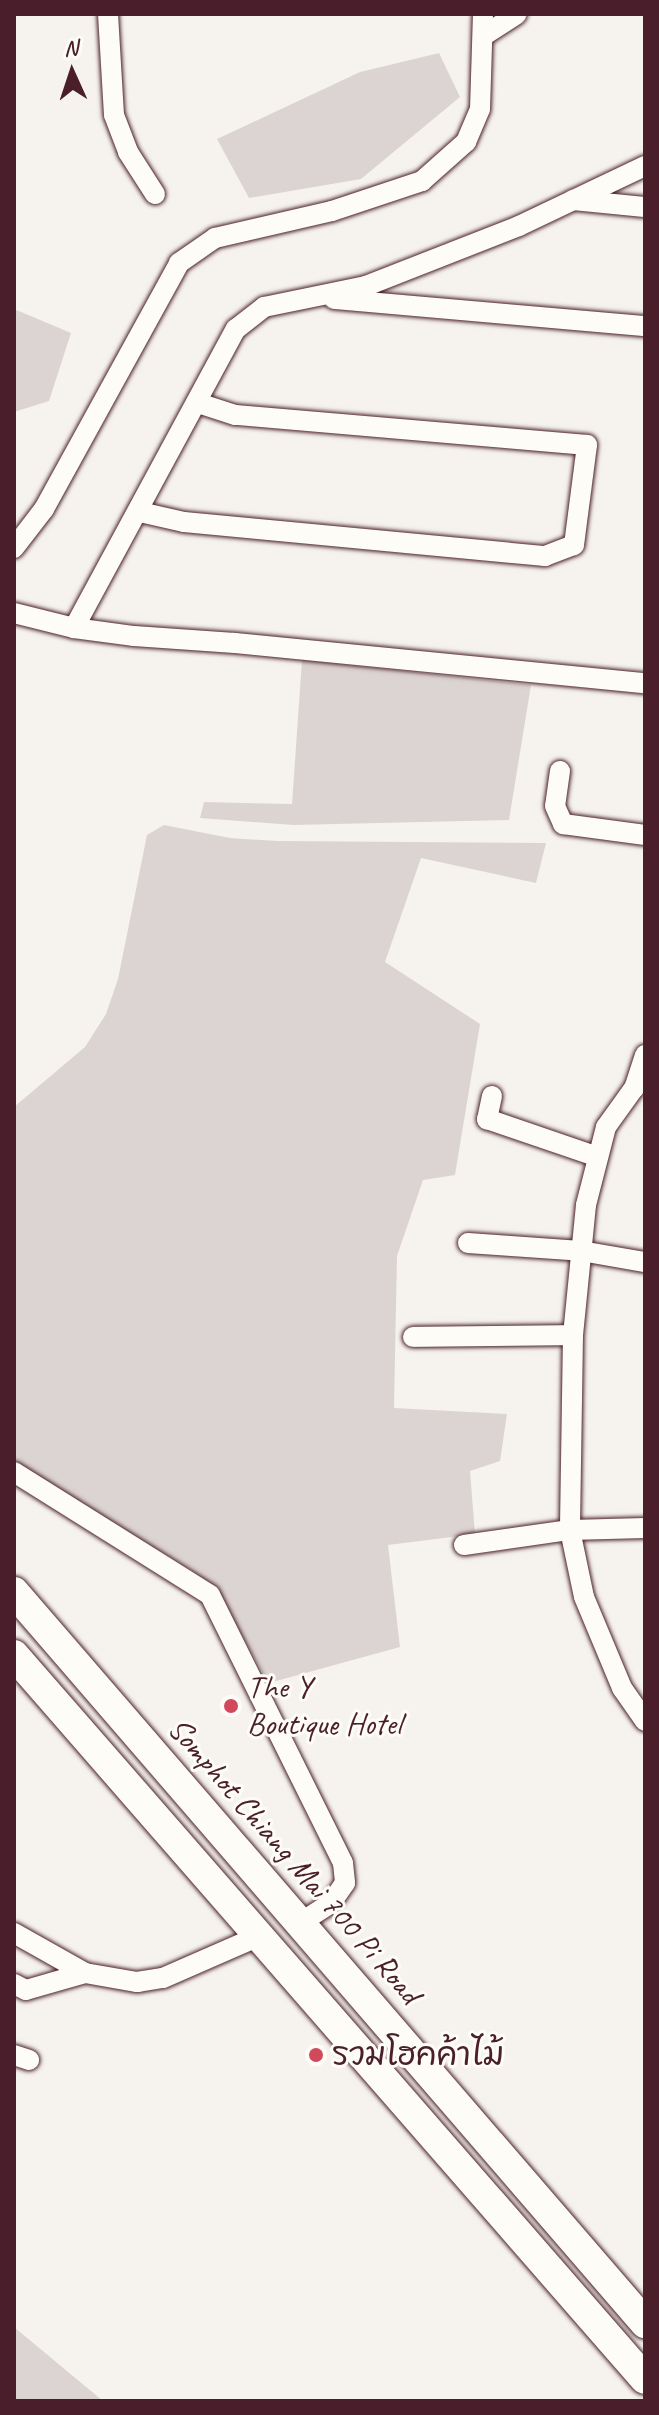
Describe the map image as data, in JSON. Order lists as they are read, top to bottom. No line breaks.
{"streets":{"main road":["Somphot Chiang Mai 700 Pi Road"]},"places":["The Y Boutique Hotel","รวมโฮคค้าไม้"],"north":"top"}
